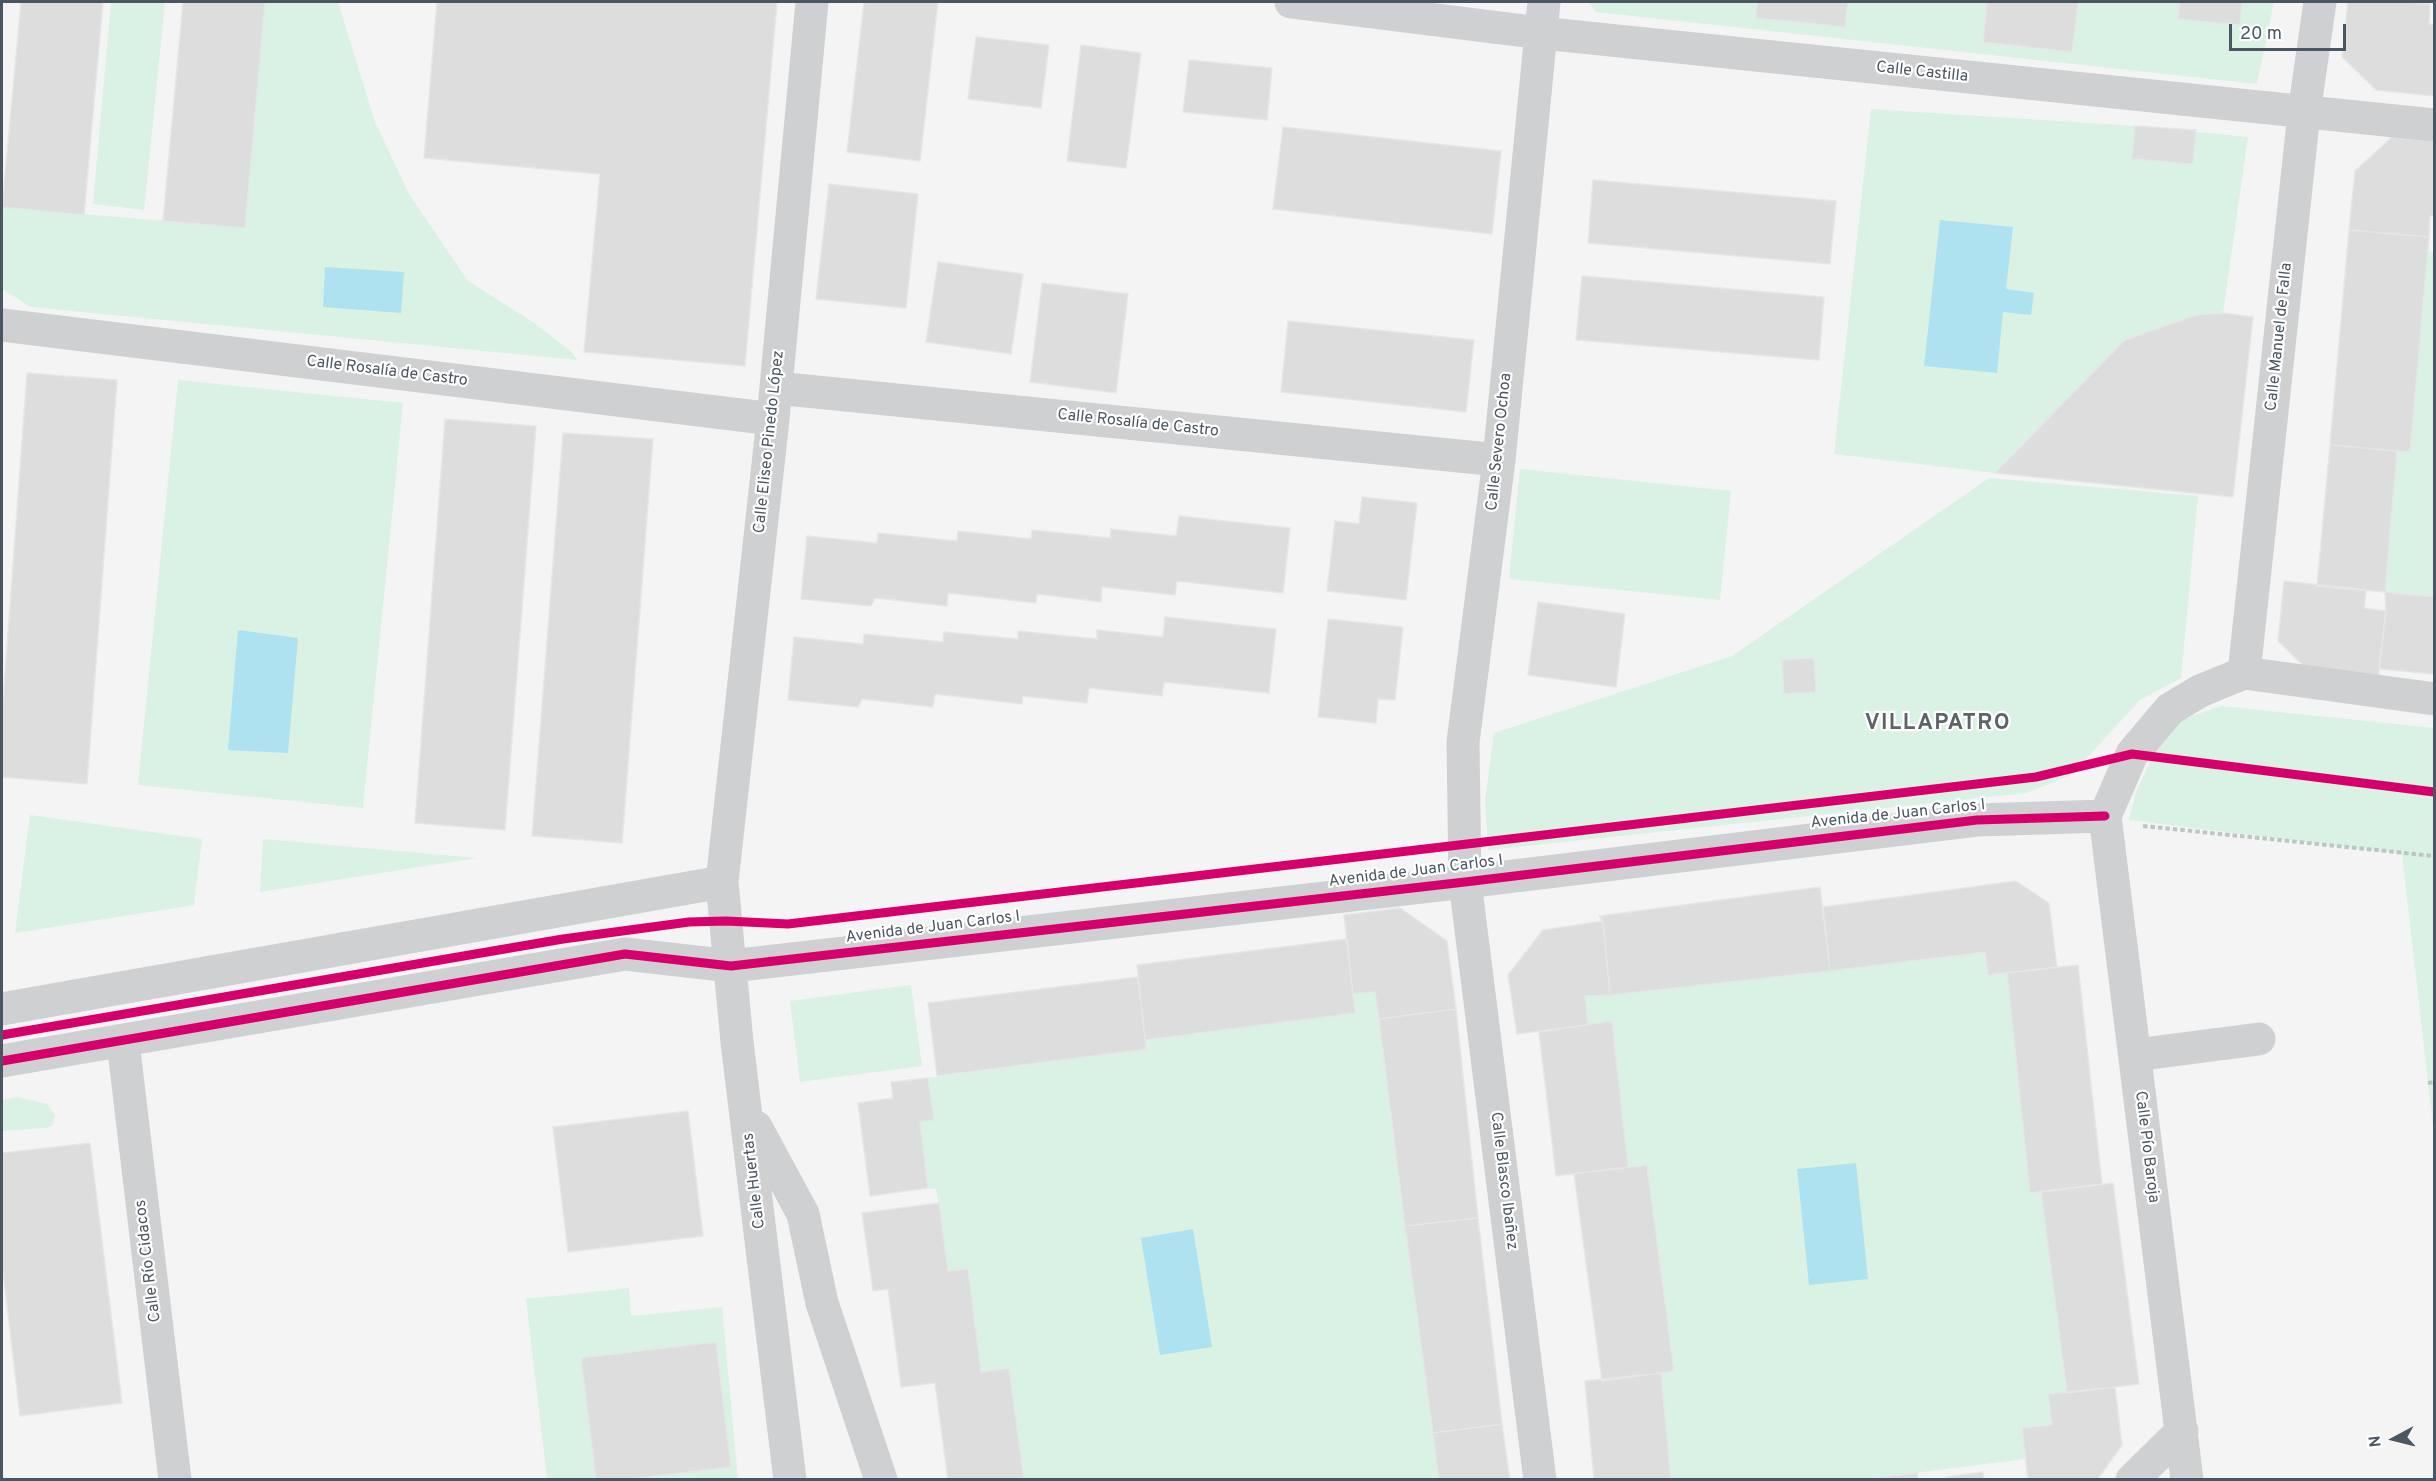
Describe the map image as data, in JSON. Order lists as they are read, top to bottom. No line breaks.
{"streets":{"street":["Calle Castilla","Calle Manuel de Falla","Calle Rosalía de Castro","Calle Eliseo Pinedo López","Calle Severo Ochoa","Avenida de Juan Carlos I","Calle Pío Baroja","Calle Huertas","Calle Blasco Ibañez","Calle Río Cidacos"]},"crossings":[["Calle Castilla","Calle Manuel de Falla"],["Calle Castilla","Calle Severo Ochoa"],["Calle Rosalía de Castro","Calle Eliseo Pinedo López"],["Calle Rosalía de Castro","Calle Severo Ochoa"],["Calle Eliseo Pinedo López","Calle Huertas"],["Calle Severo Ochoa","Avenida de Juan Carlos I"],["Calle Severo Ochoa","Calle Blasco Ibañez"],["Avenida de Juan Carlos I","Calle Pío Baroja"],["Avenida de Juan Carlos I","Calle Huertas"],["Avenida de Juan Carlos I","Calle Blasco Ibañez"],["Avenida de Juan Carlos I","Calle Río Cidacos"]],"districts":["VILLAPATRO"],"scale_bar":"20 m","north":"left"}
